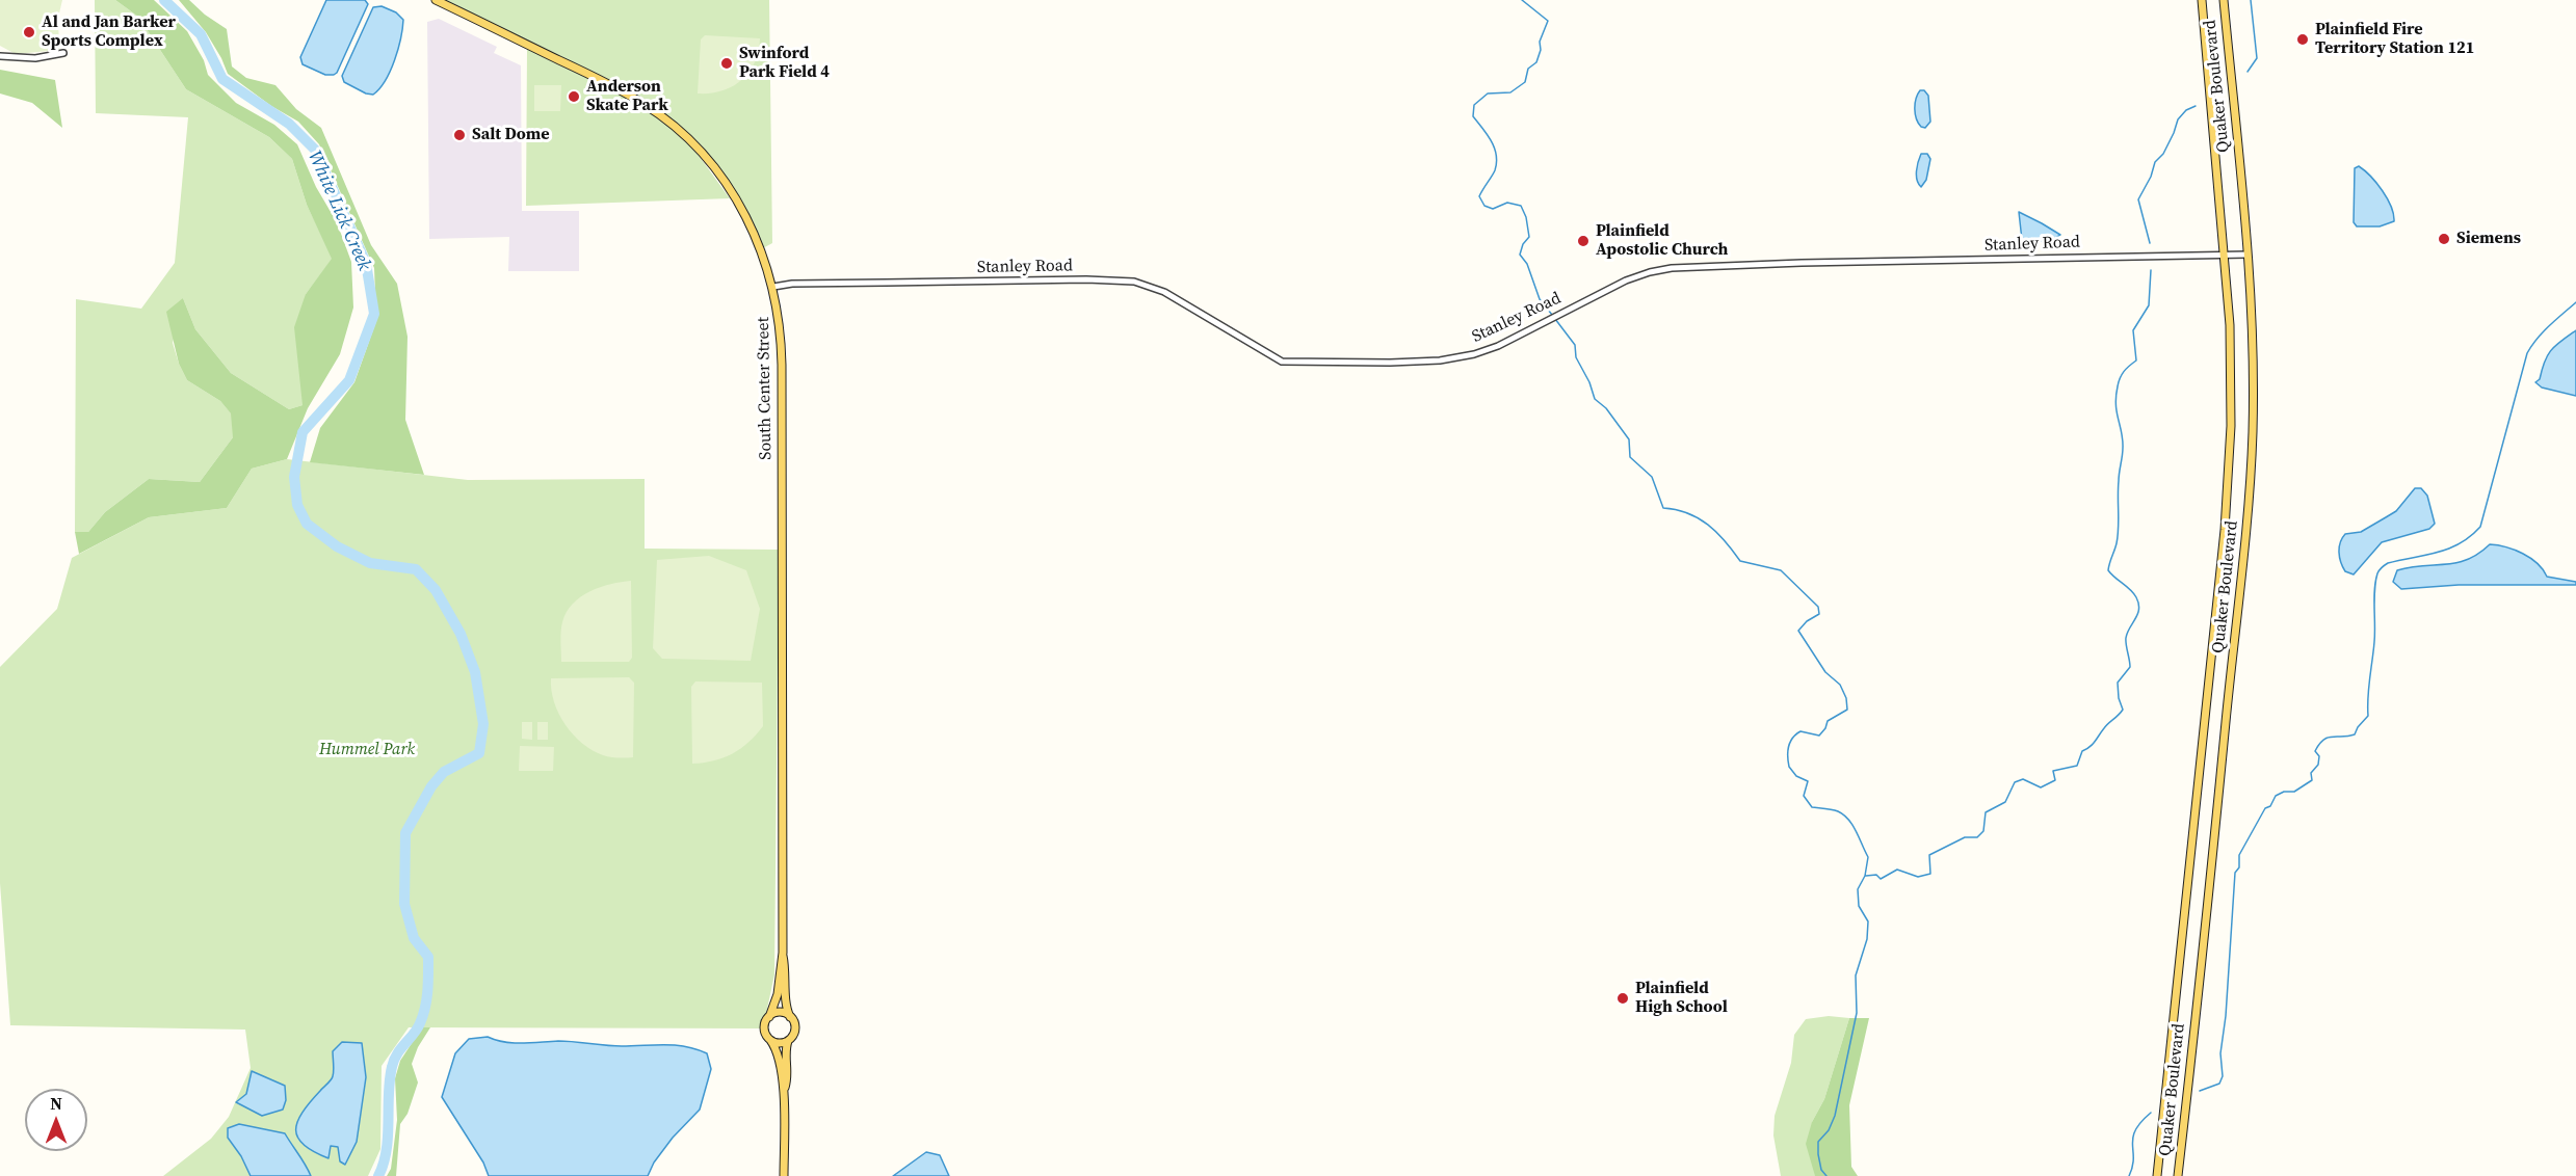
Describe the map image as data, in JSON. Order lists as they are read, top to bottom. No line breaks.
{"streets":{"main road":["Quaker Boulevard","South Center Street"],"street":["Stanley Road"]},"crossings":[["Quaker Boulevard","Stanley Road"],["Stanley Road","South Center Street"]],"water":["White Lick Creek"],"parks":["Hummel Park"],"places":["Al and Jan Barker Sports Complex","Plainfield Fire Territory Station 121","Swinford Park Field 4","Anderson Skate Park","Salt Dome","Siemens","Plainfield Apostolic Church","Plainfield High School"],"north":"top"}
